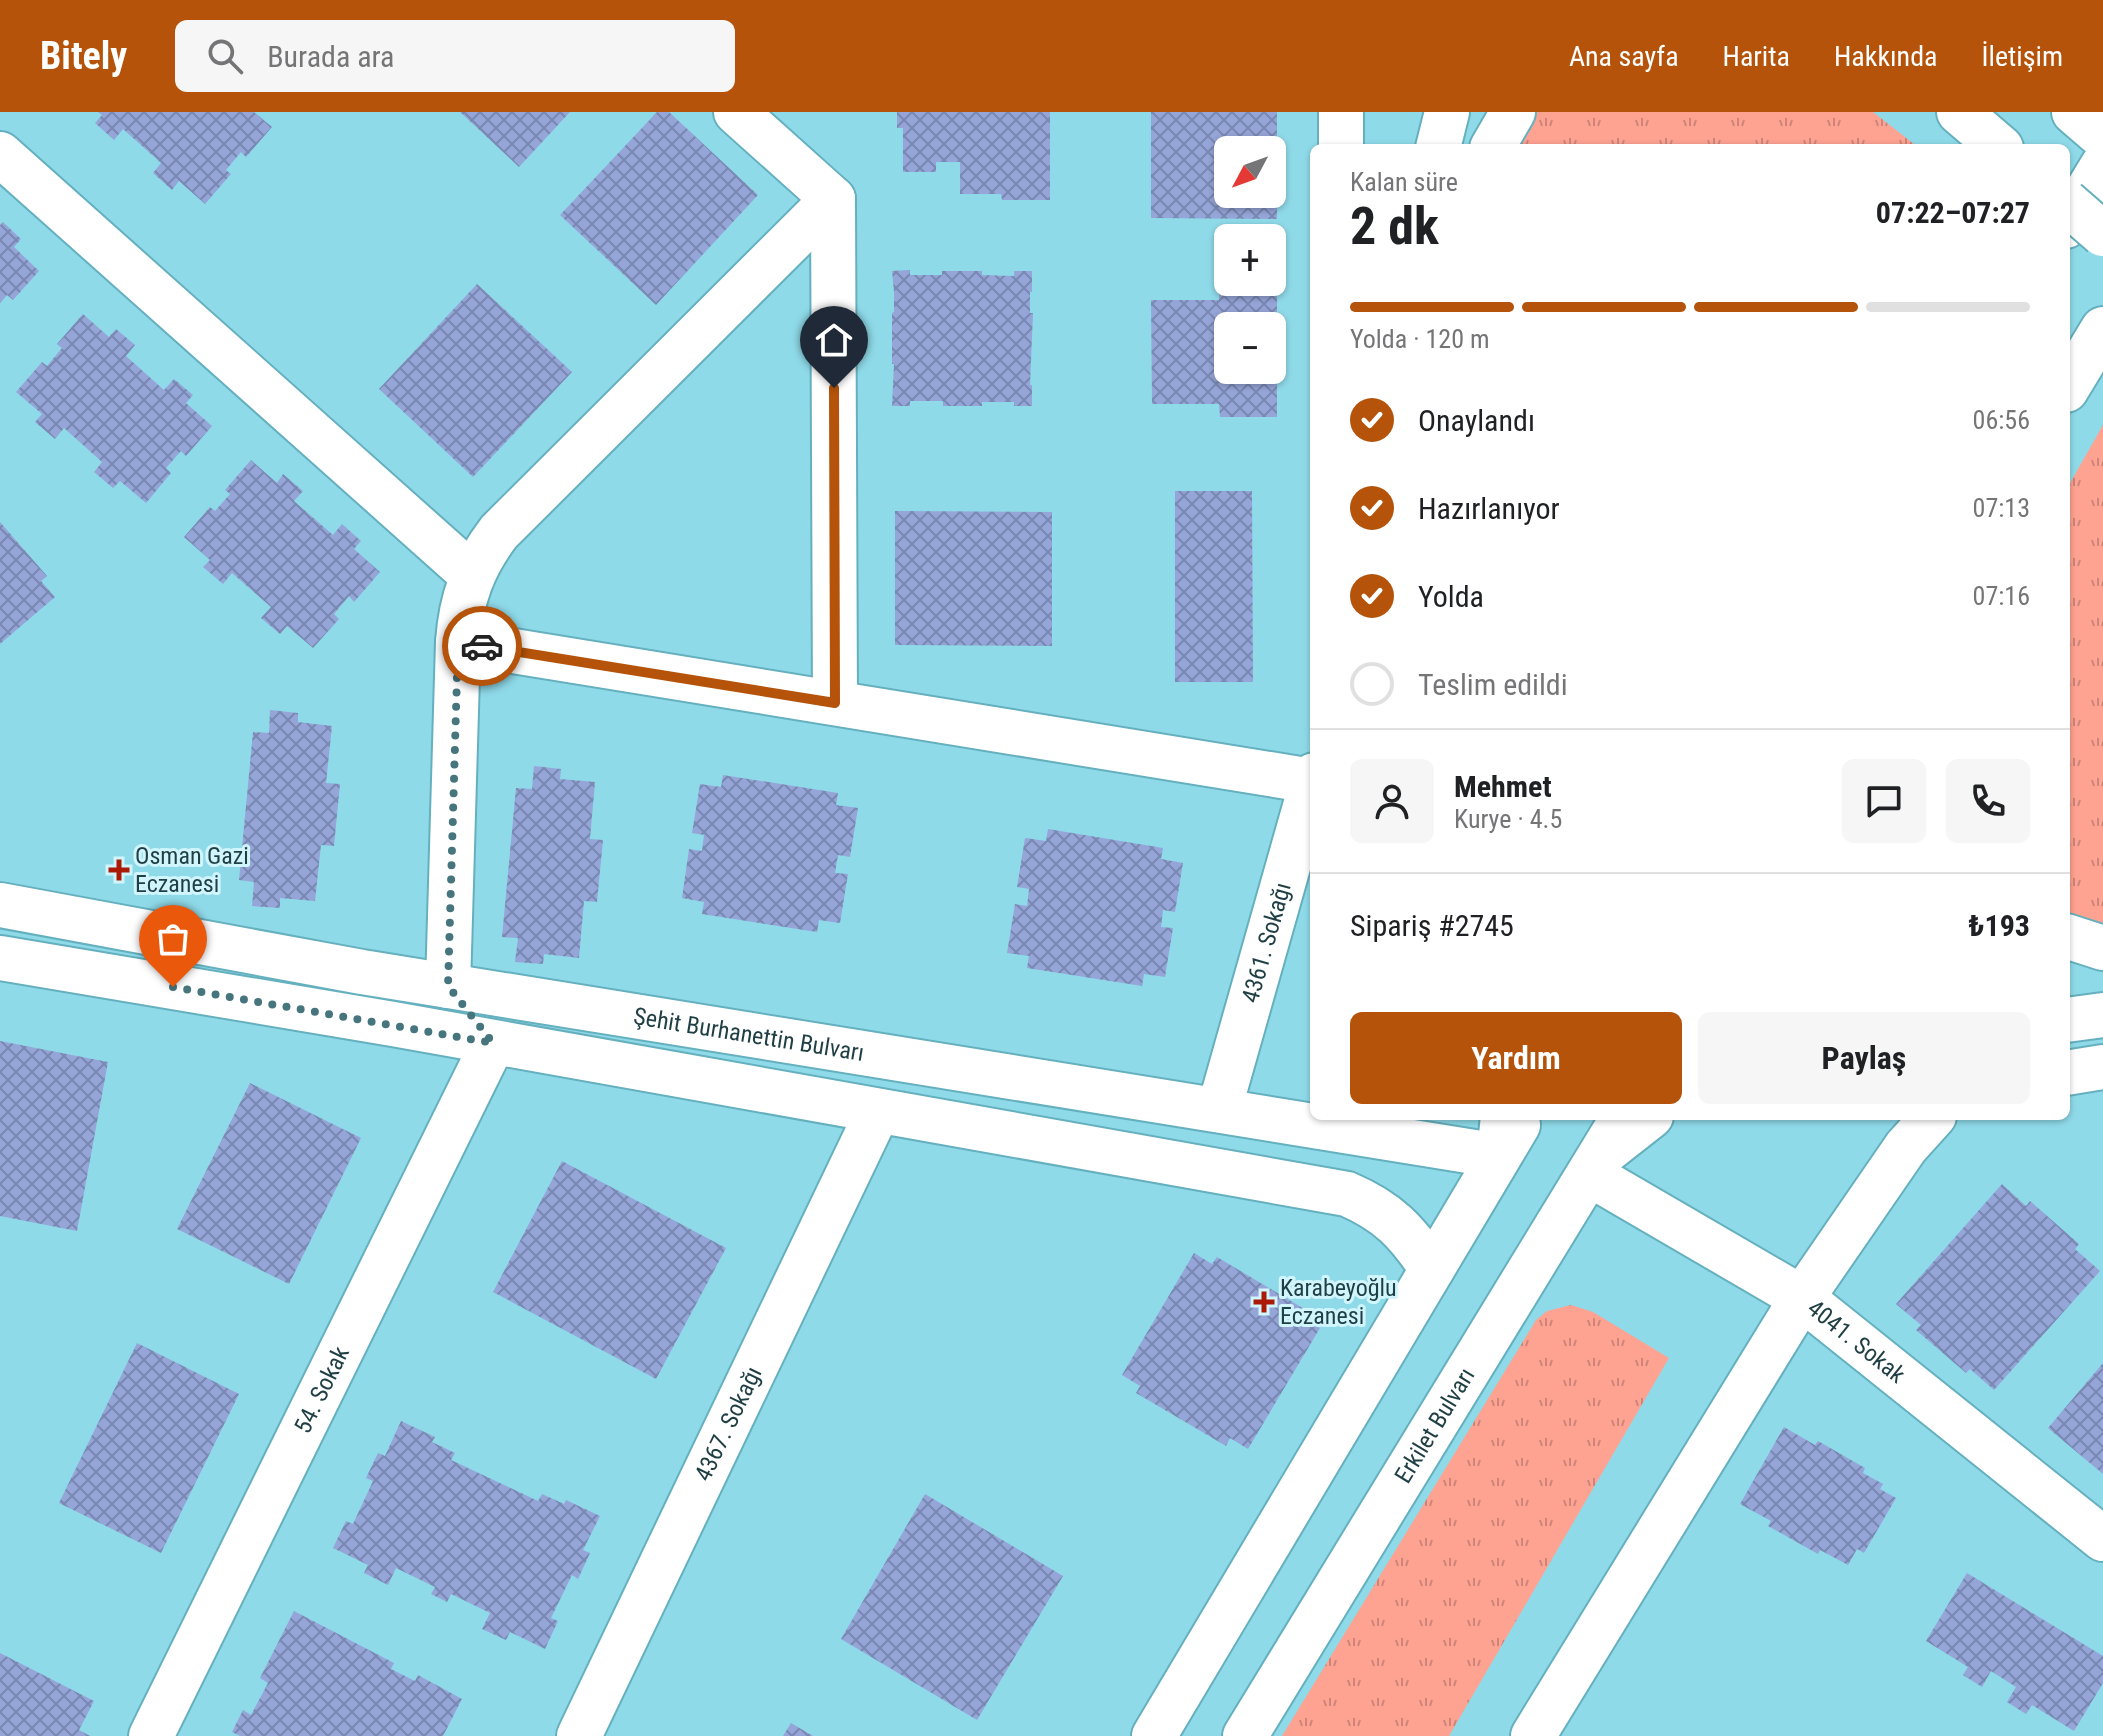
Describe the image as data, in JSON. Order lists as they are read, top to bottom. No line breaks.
{"streets":{"main road":["4361. Sokağı","Şehit Burhanettin Bulvarı","4041. Sokak","54. Sokak","4367. Sokağı","Erkilet Bulvarı"]},"crossings":[["4361. Sokağı","Şehit Burhanettin Bulvarı"],["Şehit Burhanettin Bulvarı","54. Sokak"],["Şehit Burhanettin Bulvarı","4367. Sokağı"],["4041. Sokak","Erkilet Bulvarı"]],"places":{"health":["Osman Gazi Eczanesi","Karabeyoğlu Eczanesi"]},"north":"bottom left","page":{"header":"Bitely","search":"Burada ara","nav":["Ana sayfa","Harita","Hakkında","İletişim"],"map_buttons":["+","−"],"heading":["2 dk","Kalan süre","07:22–07:27"],"panel":["Mehmet","Kurye · 4.5","Sipariş #2745","₺193"],"bar":"Yolda · 120 m","list":[["Onaylandı","06:56"],["Hazırlanıyor","07:13"],["Yolda","07:16"],"Teslim edildi"],"buttons":["Yardım","Paylaş"]}}
